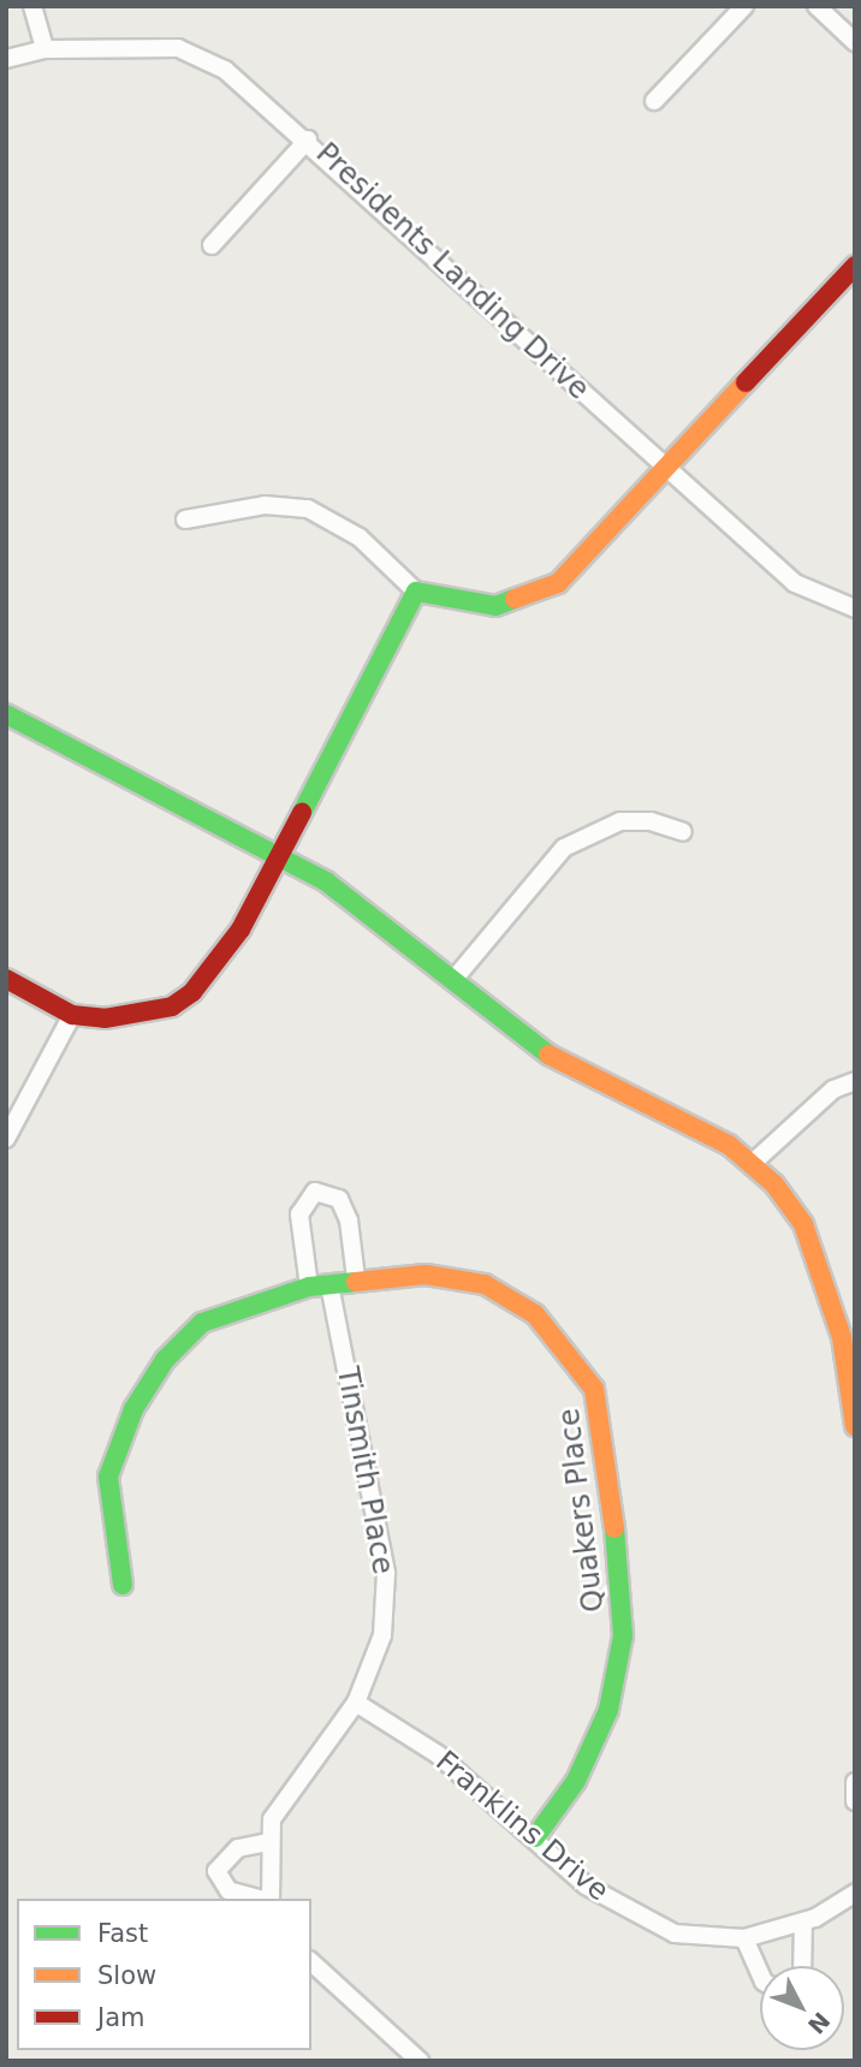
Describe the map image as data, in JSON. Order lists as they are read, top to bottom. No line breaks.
{"streets":{"street":["Presidents Landing Drive","Tinsmith Place","Quakers Place","Franklins Drive"]},"crossings":[["Tinsmith Place","Quakers Place"],["Tinsmith Place","Franklins Drive"],["Quakers Place","Franklins Drive"]],"legend":["Fast","Slow","Jam"],"north":"bottom right"}
